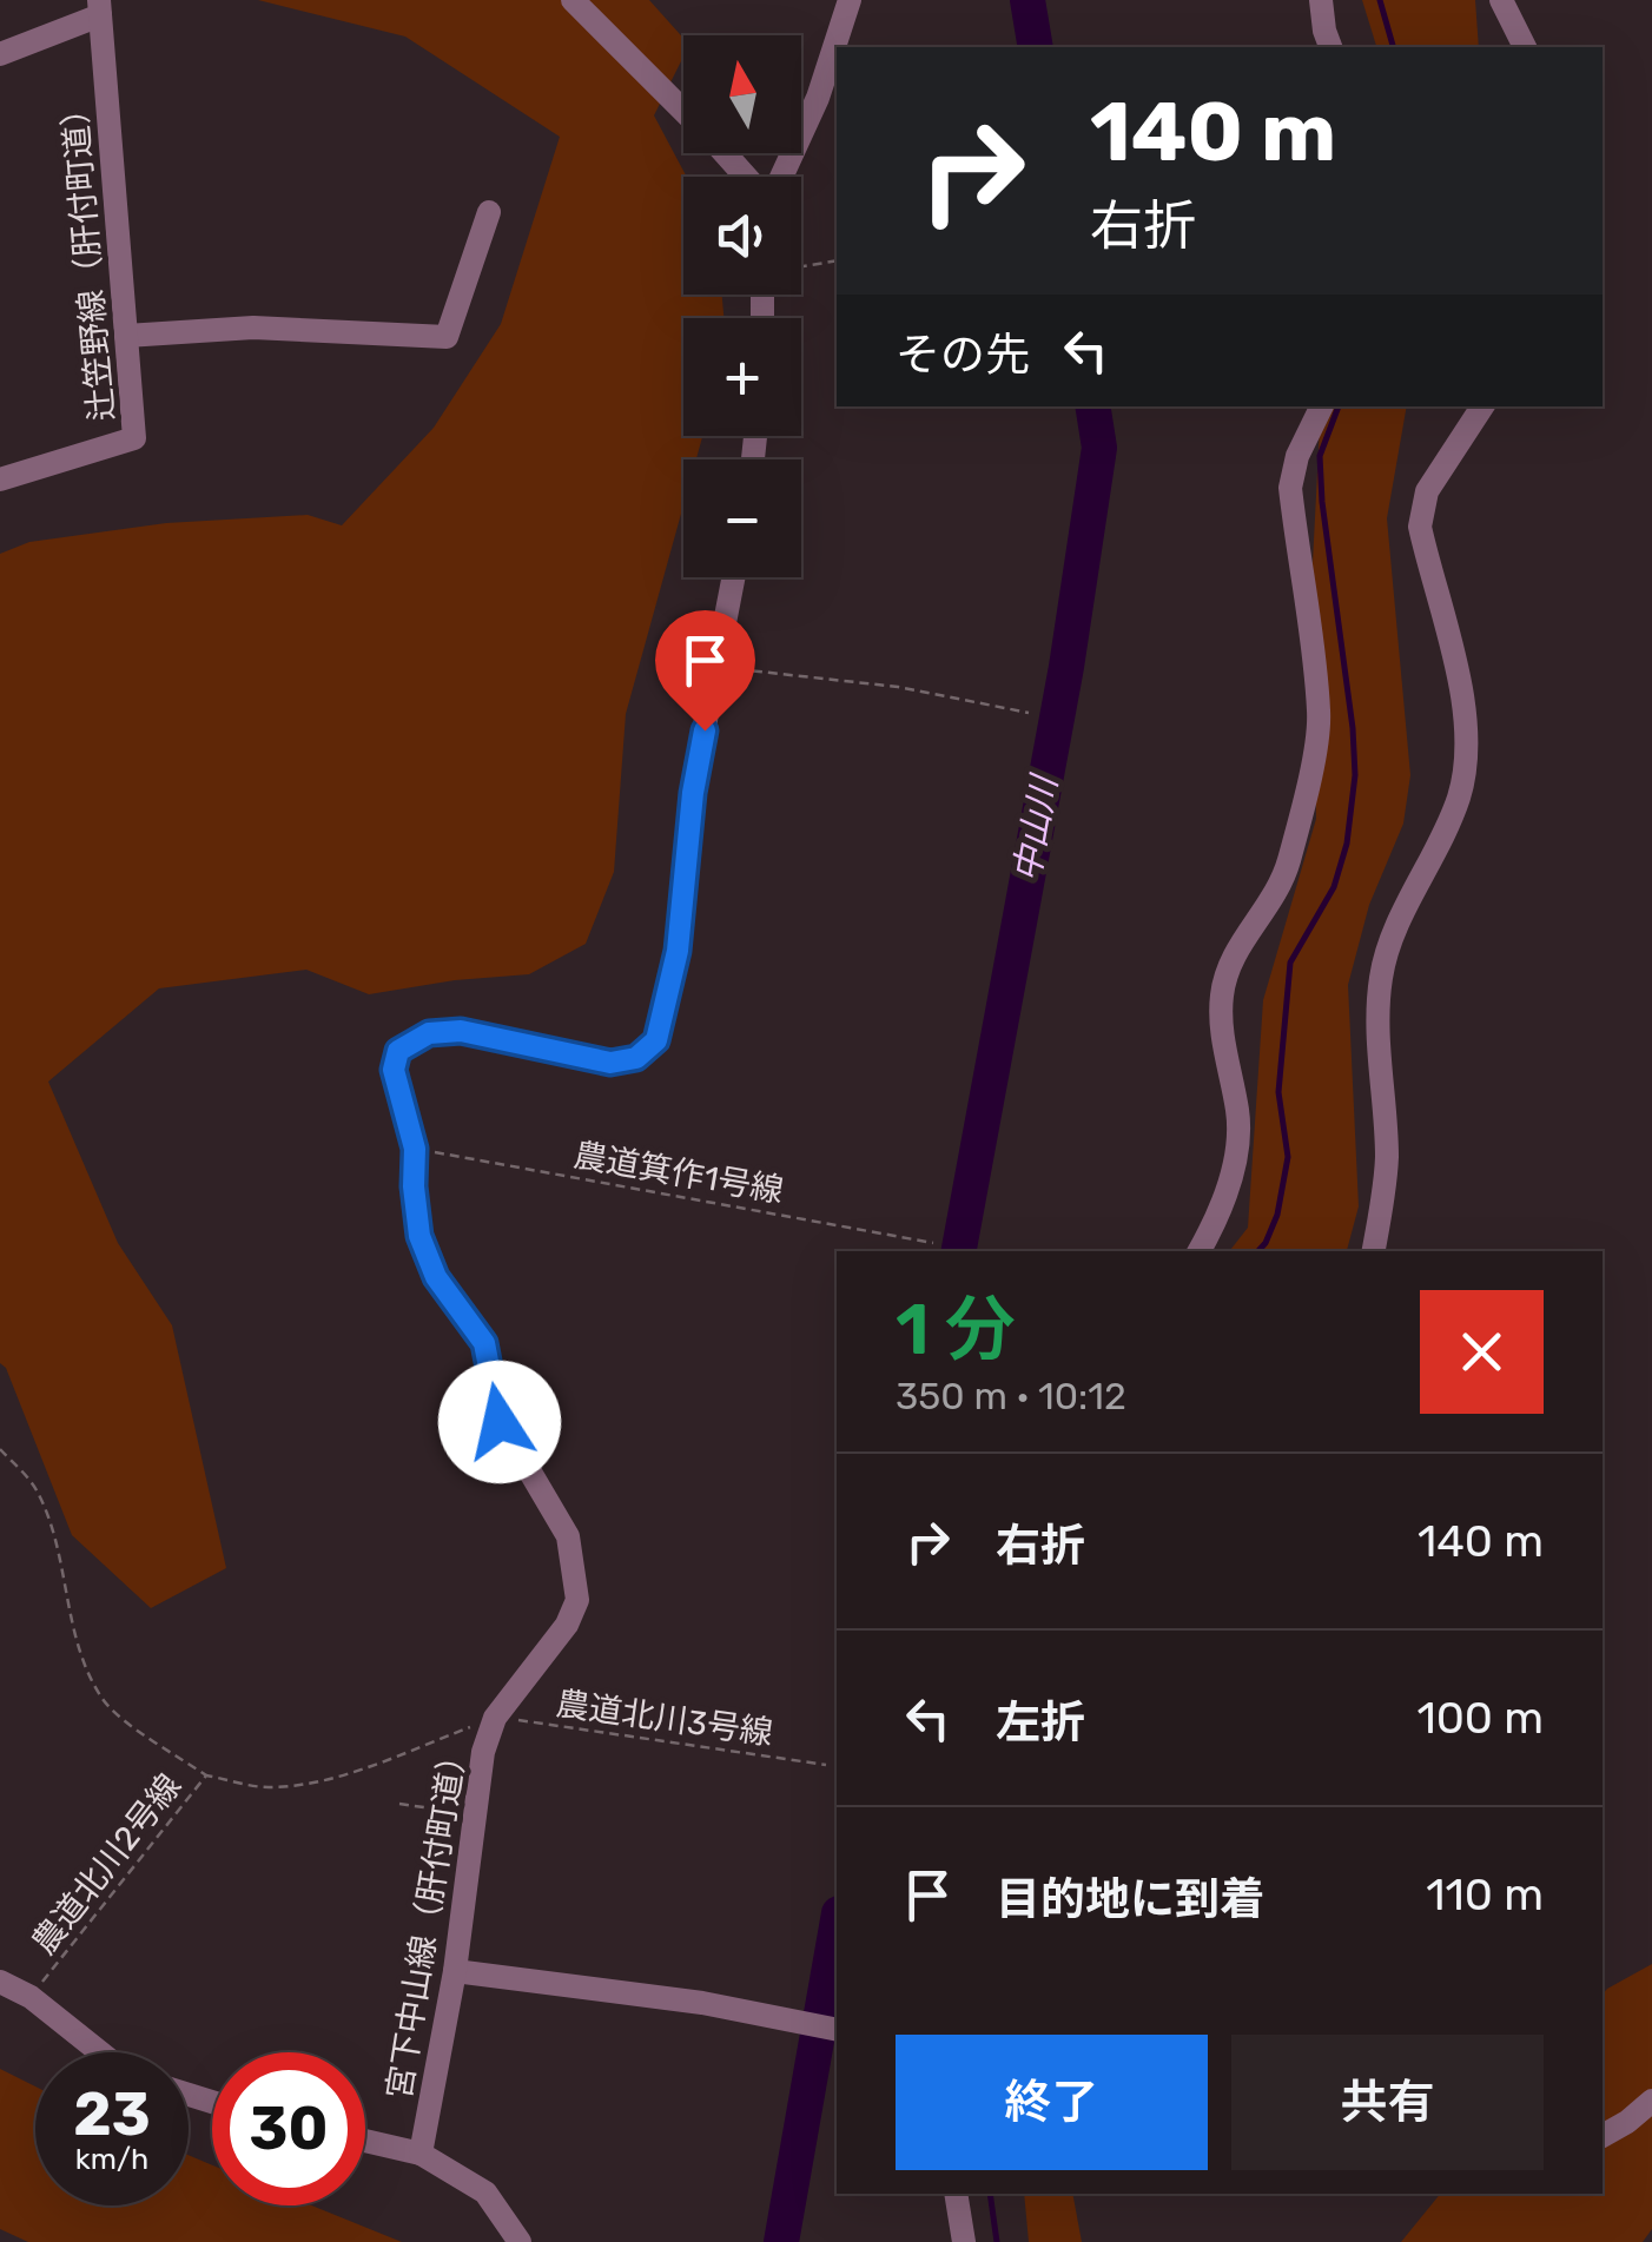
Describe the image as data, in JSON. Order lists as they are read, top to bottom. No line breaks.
{"streets":{"street":["辻笠野線（肝付町道）","宮下中山線（肝付町道）"],"path":["農道箕作1号線","農道北川3号線","農道北川2号線"]},"crossings":[["農道箕作1号線","宮下中山線（肝付町道）"],["農道北川3号線","農道北川2号線"],["農道北川3号線","宮下中山線（肝付町道）"],["農道北川2号線","宮下中山線（肝付町道）"]],"water":["中山川"],"north":"top","page":{"map_buttons":["+","−"],"turn":["140 m","右折"],"then":"その先","heading":["1 分","350 m · 10:12"],"list":[{"name":"右折","value":"140 m"},{"name":"左折","value":"100 m"},{"name":"目的地に到着","value":"110 m"}],"buttons":["終了","共有"],"speed":"23 km/h","limit":"30"}}
